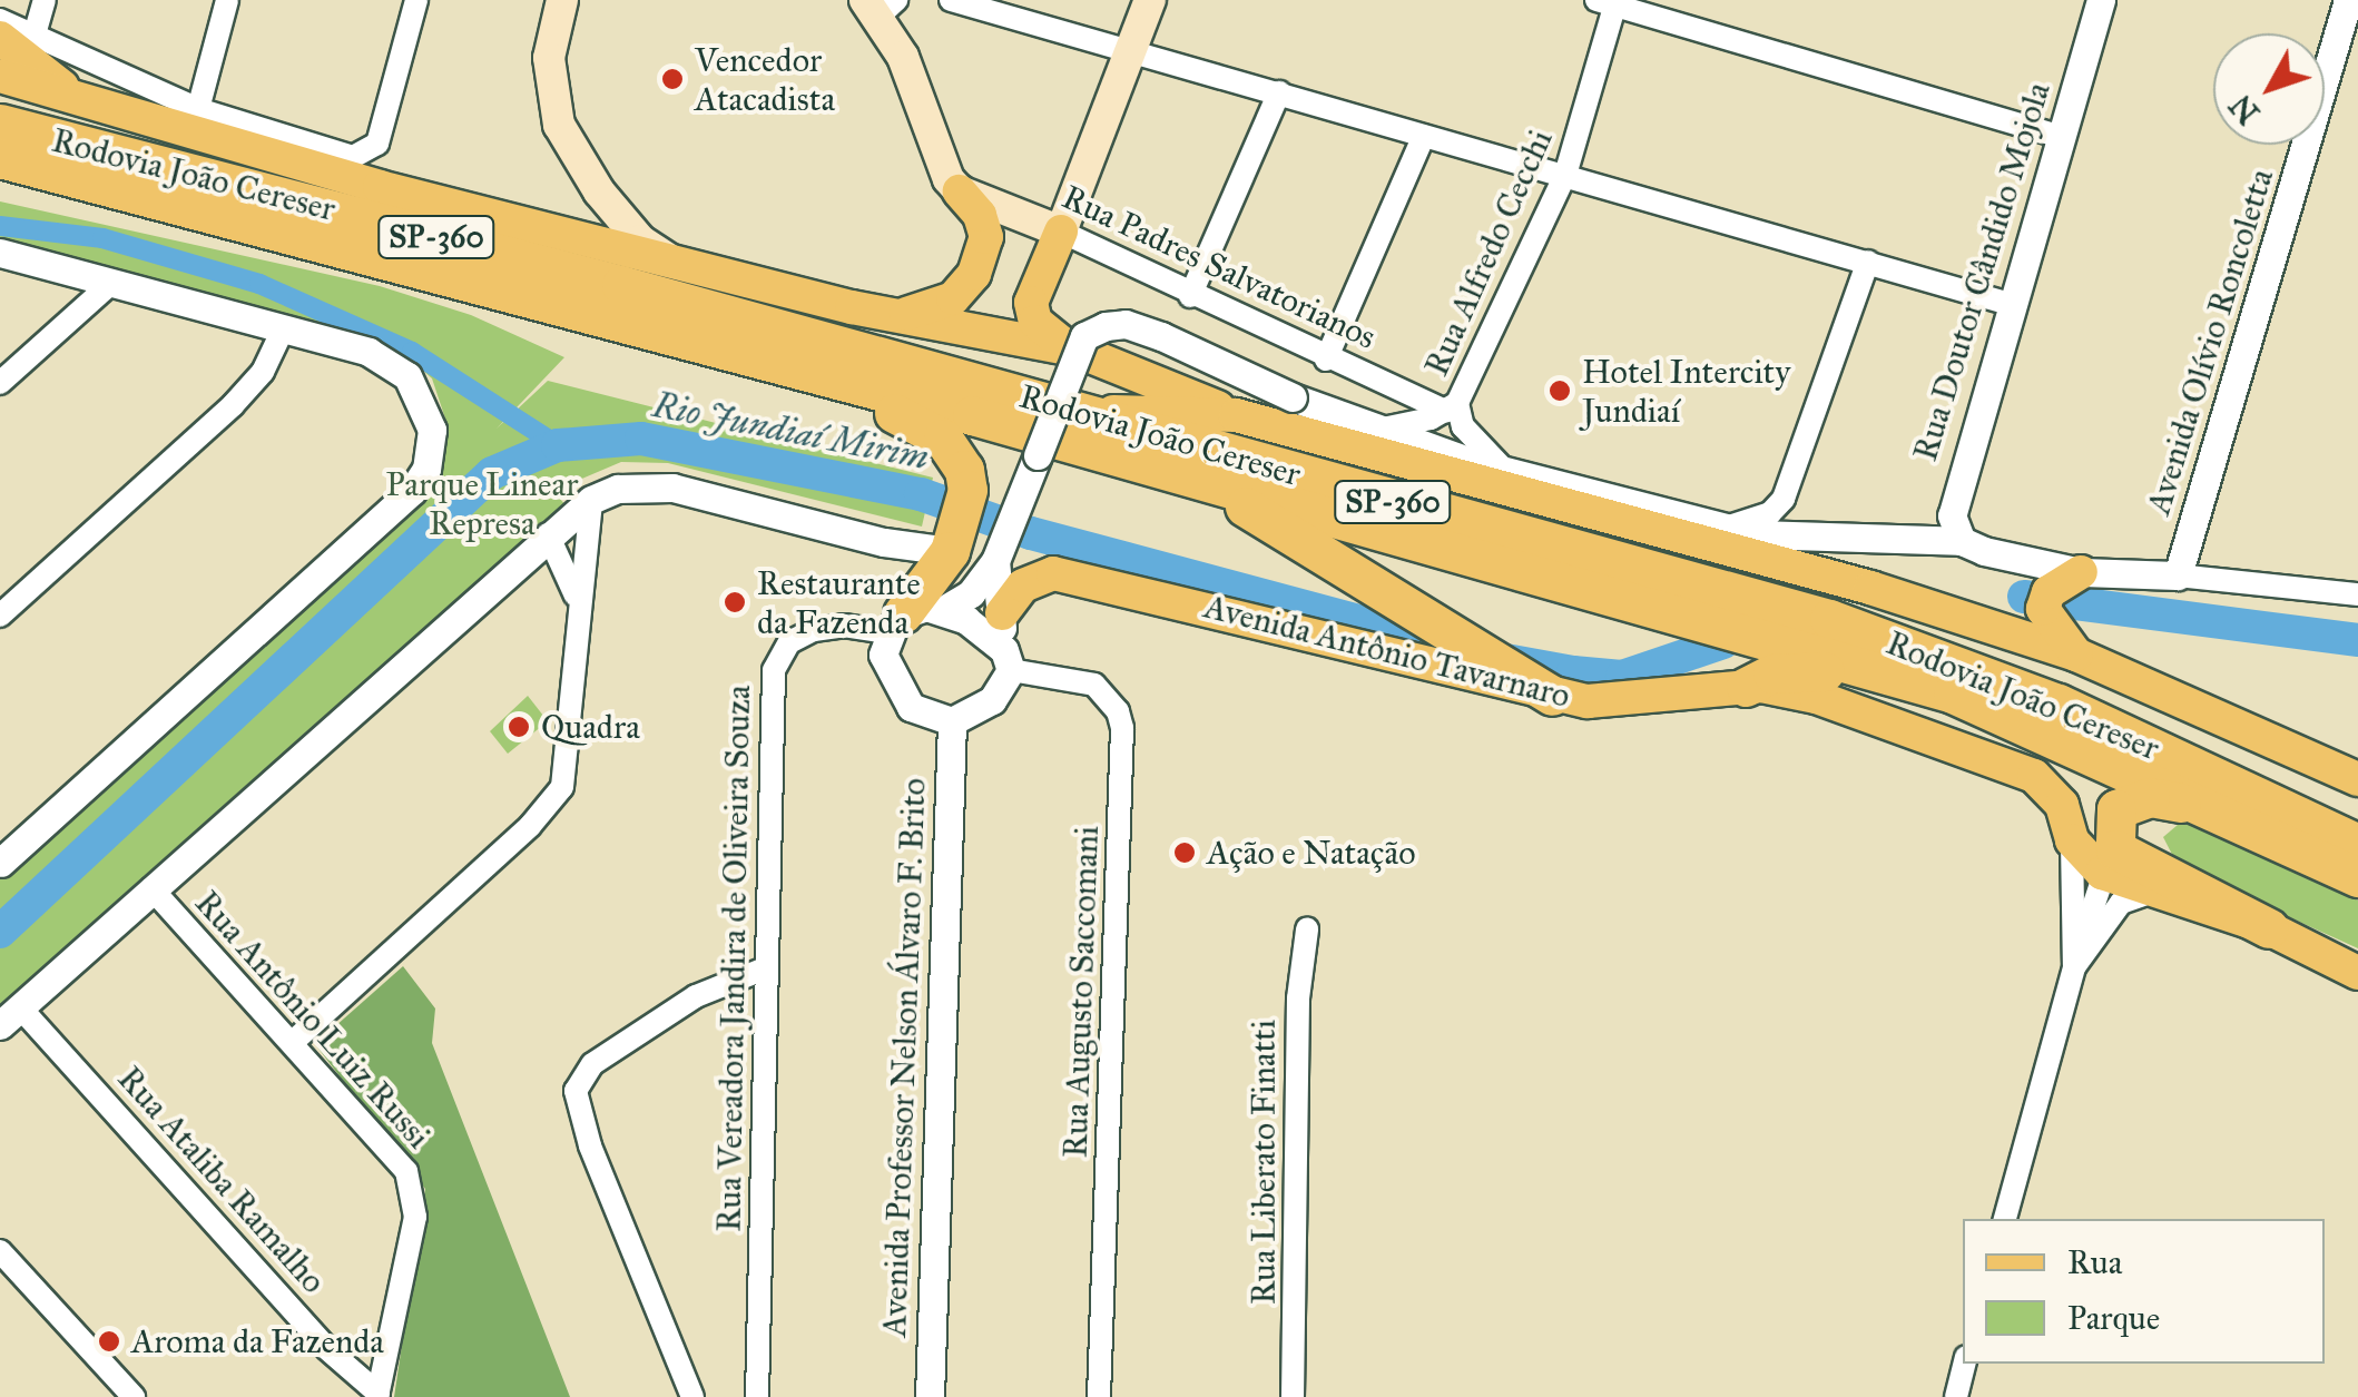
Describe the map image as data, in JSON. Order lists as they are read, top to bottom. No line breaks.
{"streets":{"highway":["Rodovia João Cereser","SP-360"],"main road":["Rua Padres Salvatorianos","Avenida Antônio Tavarnaro"],"street":["Rua Alfredo Cecchi","Rua Doutor Cândido Mojola","Avenida Olívio Roncoletta","Rua Vereadora Jandira de Oliveira Souza","Rua Augusto Saccomani","Rua Antônio Luiz Russi","Avenida Professor Nelson Álvaro F. Brito","Rua Liberato Finatti","Rua Ataliba Ramalho"]},"crossings":[["Rua Alfredo Cecchi","Rua Padres Salvatorianos"],["Rua Vereadora Jandira de Oliveira Souza","Rua Augusto Saccomani"],["Rua Vereadora Jandira de Oliveira Souza","Avenida Professor Nelson Álvaro F. Brito"],["Rua Augusto Saccomani","Avenida Professor Nelson Álvaro F. Brito"],["Rua Antônio Luiz Russi","Rua Ataliba Ramalho"]],"water":["Rio Jundiaí Mirim"],"parks":["Parque Linear Represa"],"places":["Vencedor Atacadista","Hotel Intercity Jundiaí","Restaurante da Fazenda","Quadra","Ação e Natação","Aroma da Fazenda"],"legend":["Rua","Parque"],"north":"bottom left"}
